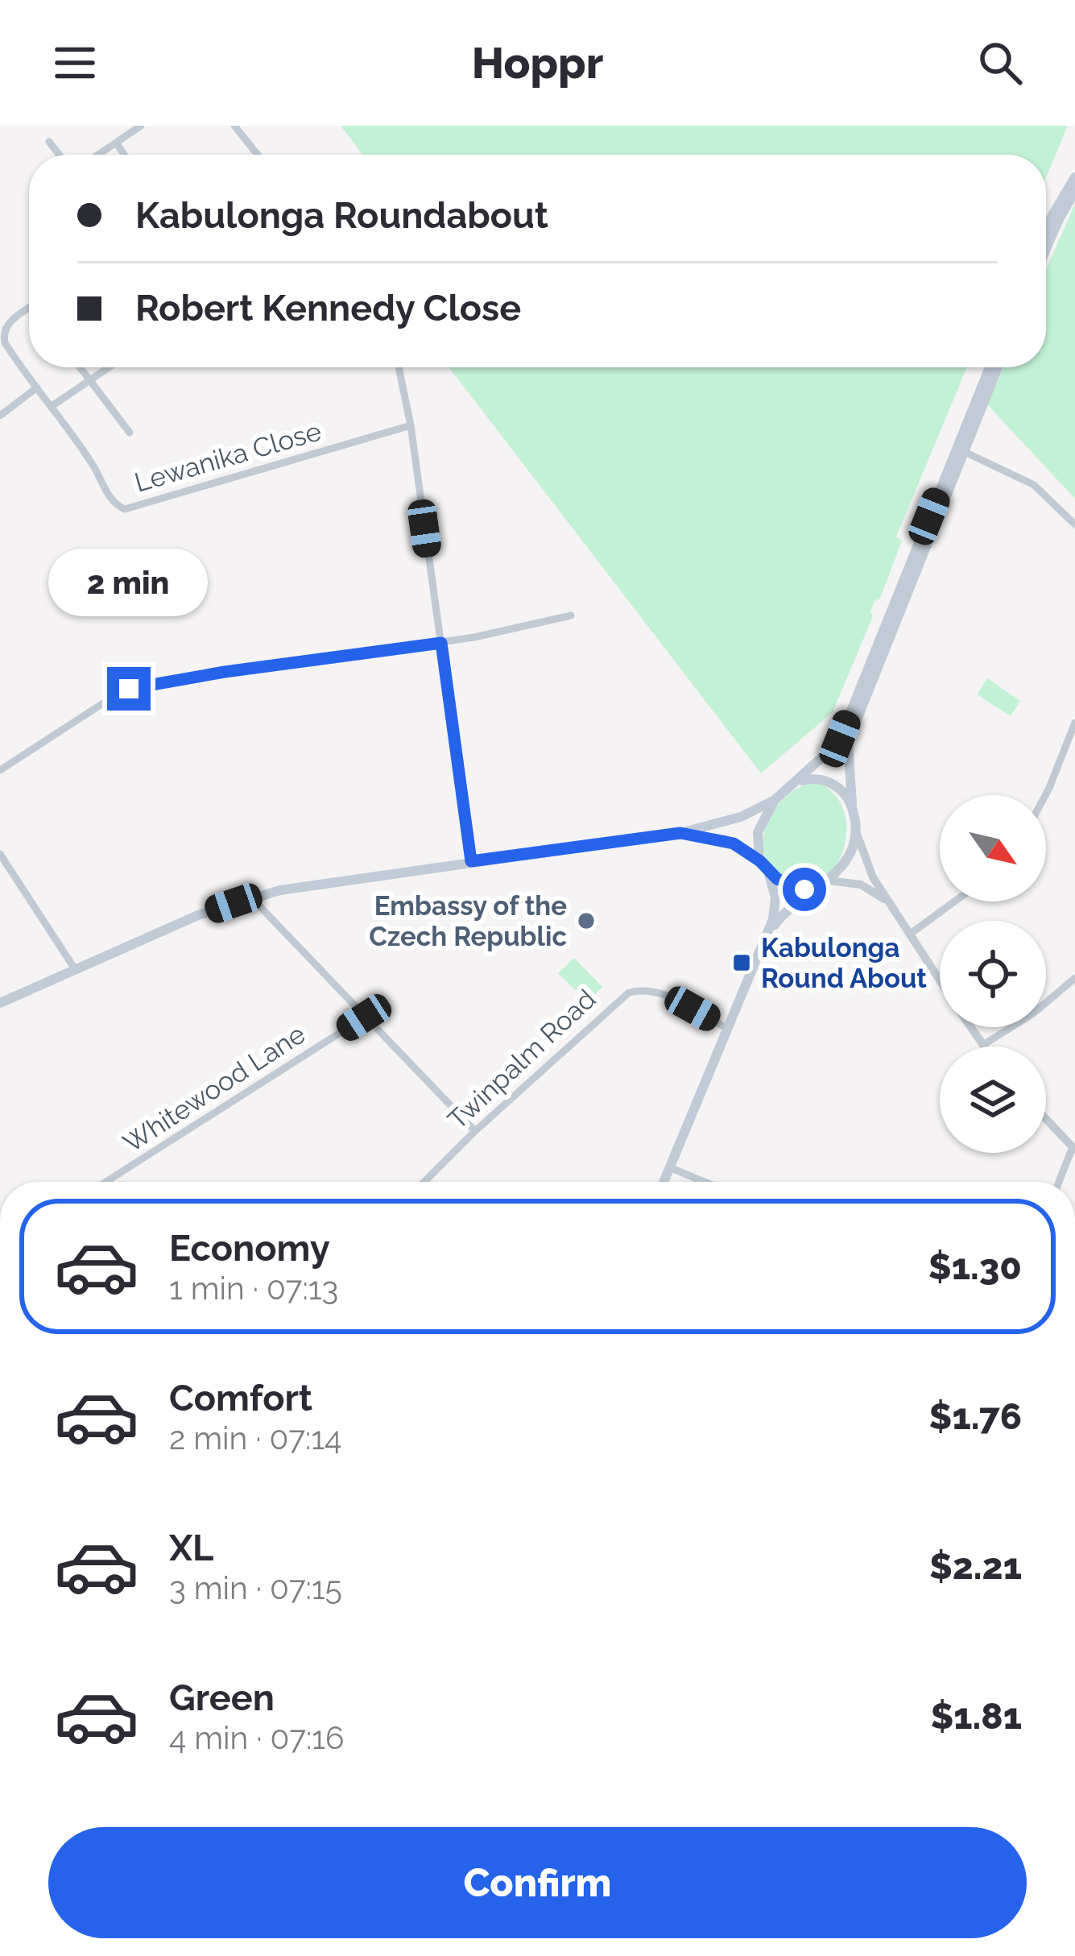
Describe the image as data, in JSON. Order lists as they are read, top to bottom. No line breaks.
{"streets":{"street":["Lewanika Close","Twinpalm Road","Whitewood Lane"]},"places":{"other":["Embassy of the Czech Republic"],"transit":["Kabulonga Round About"]},"north":"bottom right","page":{"header":"Hoppr","banner":["Kabulonga Roundabout","Robert Kennedy Close"],"bubble":"2 min","list":[{"name":"Economy","note":"1 min · 07:13","value":"$1.30"},{"name":"Comfort","note":"2 min · 07:14","value":"$1.76"},{"name":"XL","note":"3 min · 07:15","value":"$2.21"},{"name":"Green","note":"4 min · 07:16","value":"$1.81"}],"buttons":"Confirm"}}
